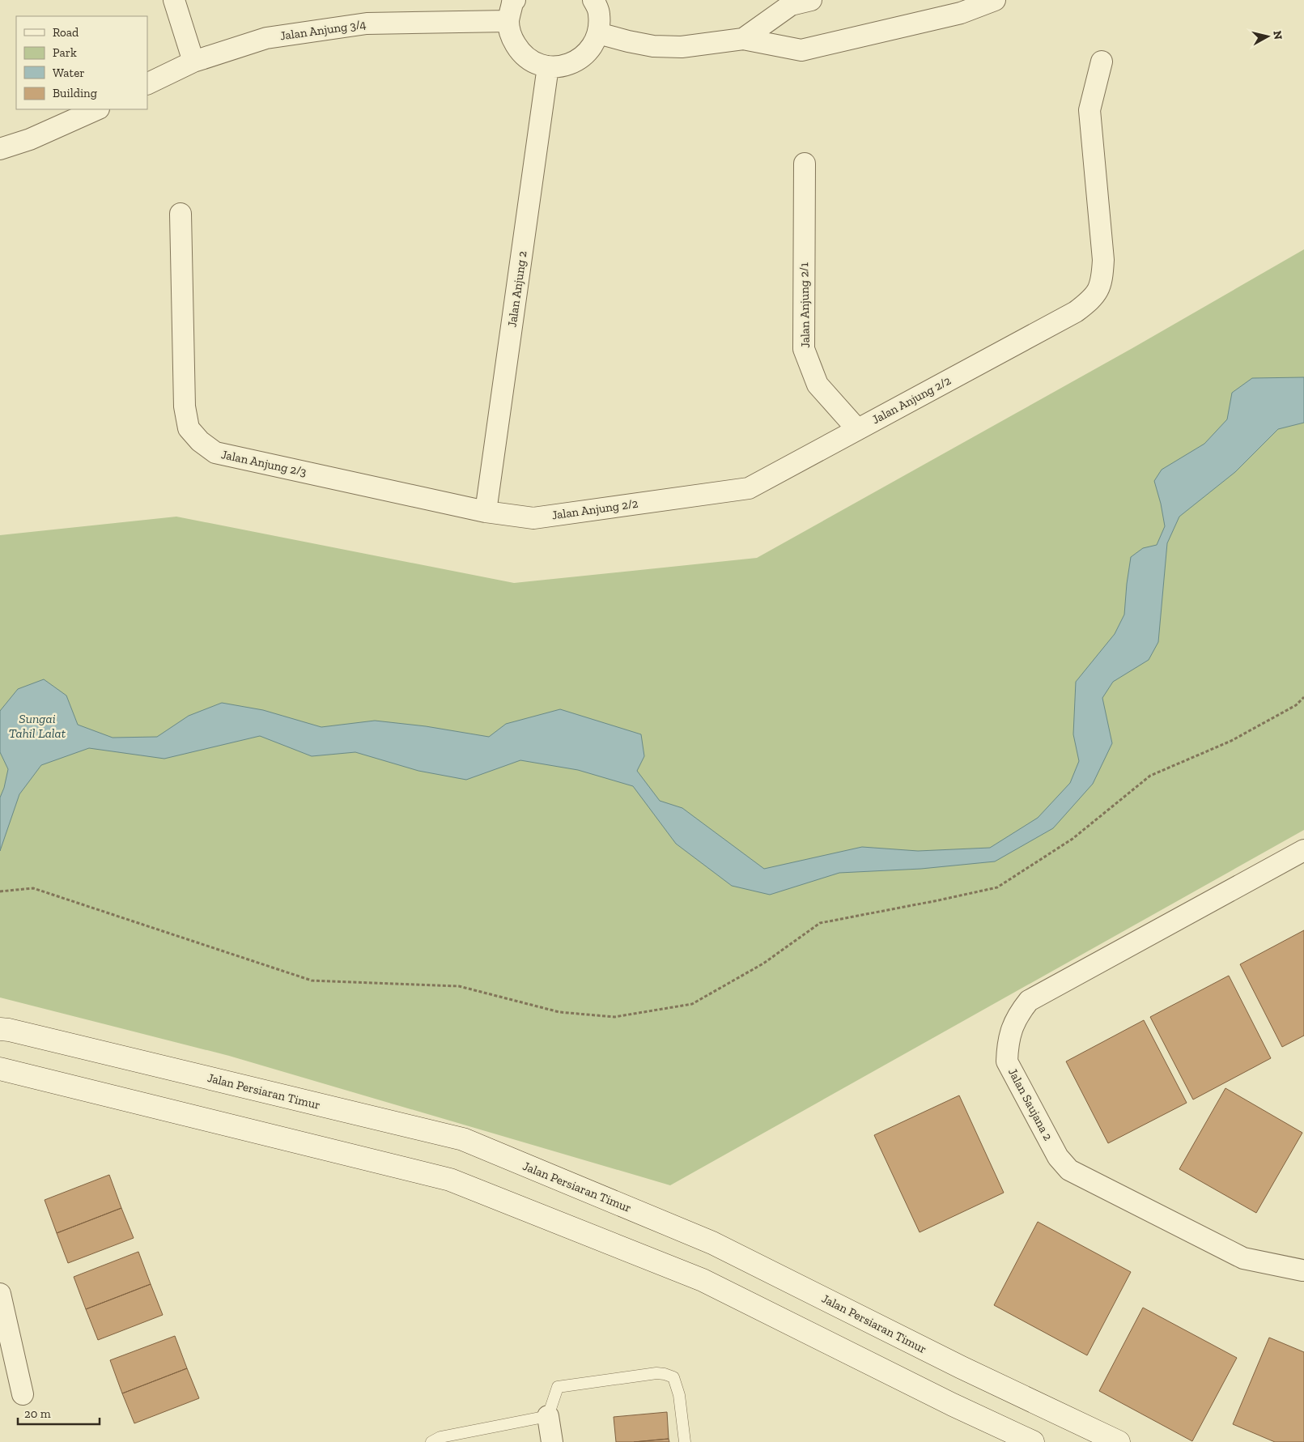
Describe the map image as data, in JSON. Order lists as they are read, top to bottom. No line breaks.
{"streets":{"street":["Jalan Anjung 3/4","Jalan Anjung 2","Jalan Anjung 2/1","Jalan Anjung 2/2","Jalan Anjung 2/3","Jalan Persiaran Timur","Jalan Saujana 2"]},"crossings":[["Jalan Anjung 2","Jalan Anjung 2/2"],["Jalan Anjung 2","Jalan Anjung 2/3"],["Jalan Anjung 2/1","Jalan Anjung 2/2"],["Jalan Anjung 2/2","Jalan Anjung 2/3"]],"water":["Sungai Tahil Lalat"],"legend":["Road","Park","Water","Building"],"scale_bar":"20 m","north":"right"}
